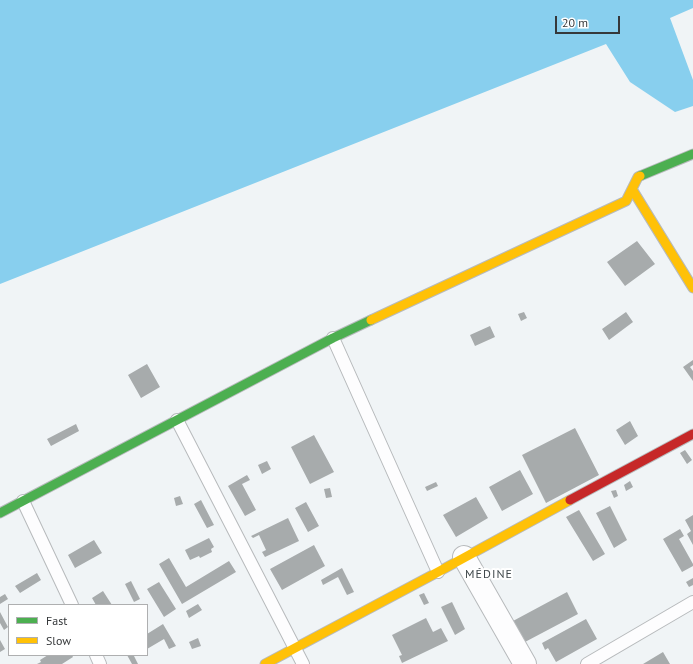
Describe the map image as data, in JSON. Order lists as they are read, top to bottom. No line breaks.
{"districts":["MÉDINE"],"legend":["Fast","Slow"],"scale_bar":"20 m"}
